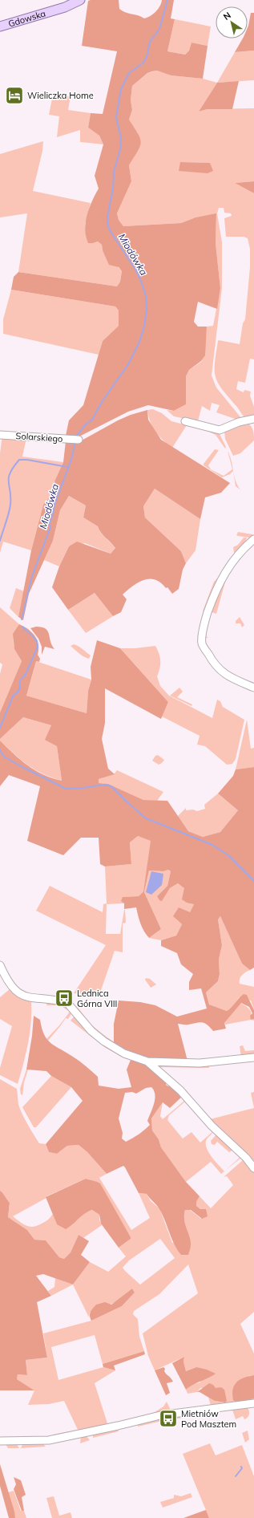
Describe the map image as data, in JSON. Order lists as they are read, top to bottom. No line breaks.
{"streets":{"main road":["Gdowska"],"street":["Solarskiego"]},"water":["Miodówka"],"places":{"hotel":["Wieliczka Home"],"bus stop":["Lednica Górna VIII","Mietniów Pod Masztem"]},"north":"top left"}
